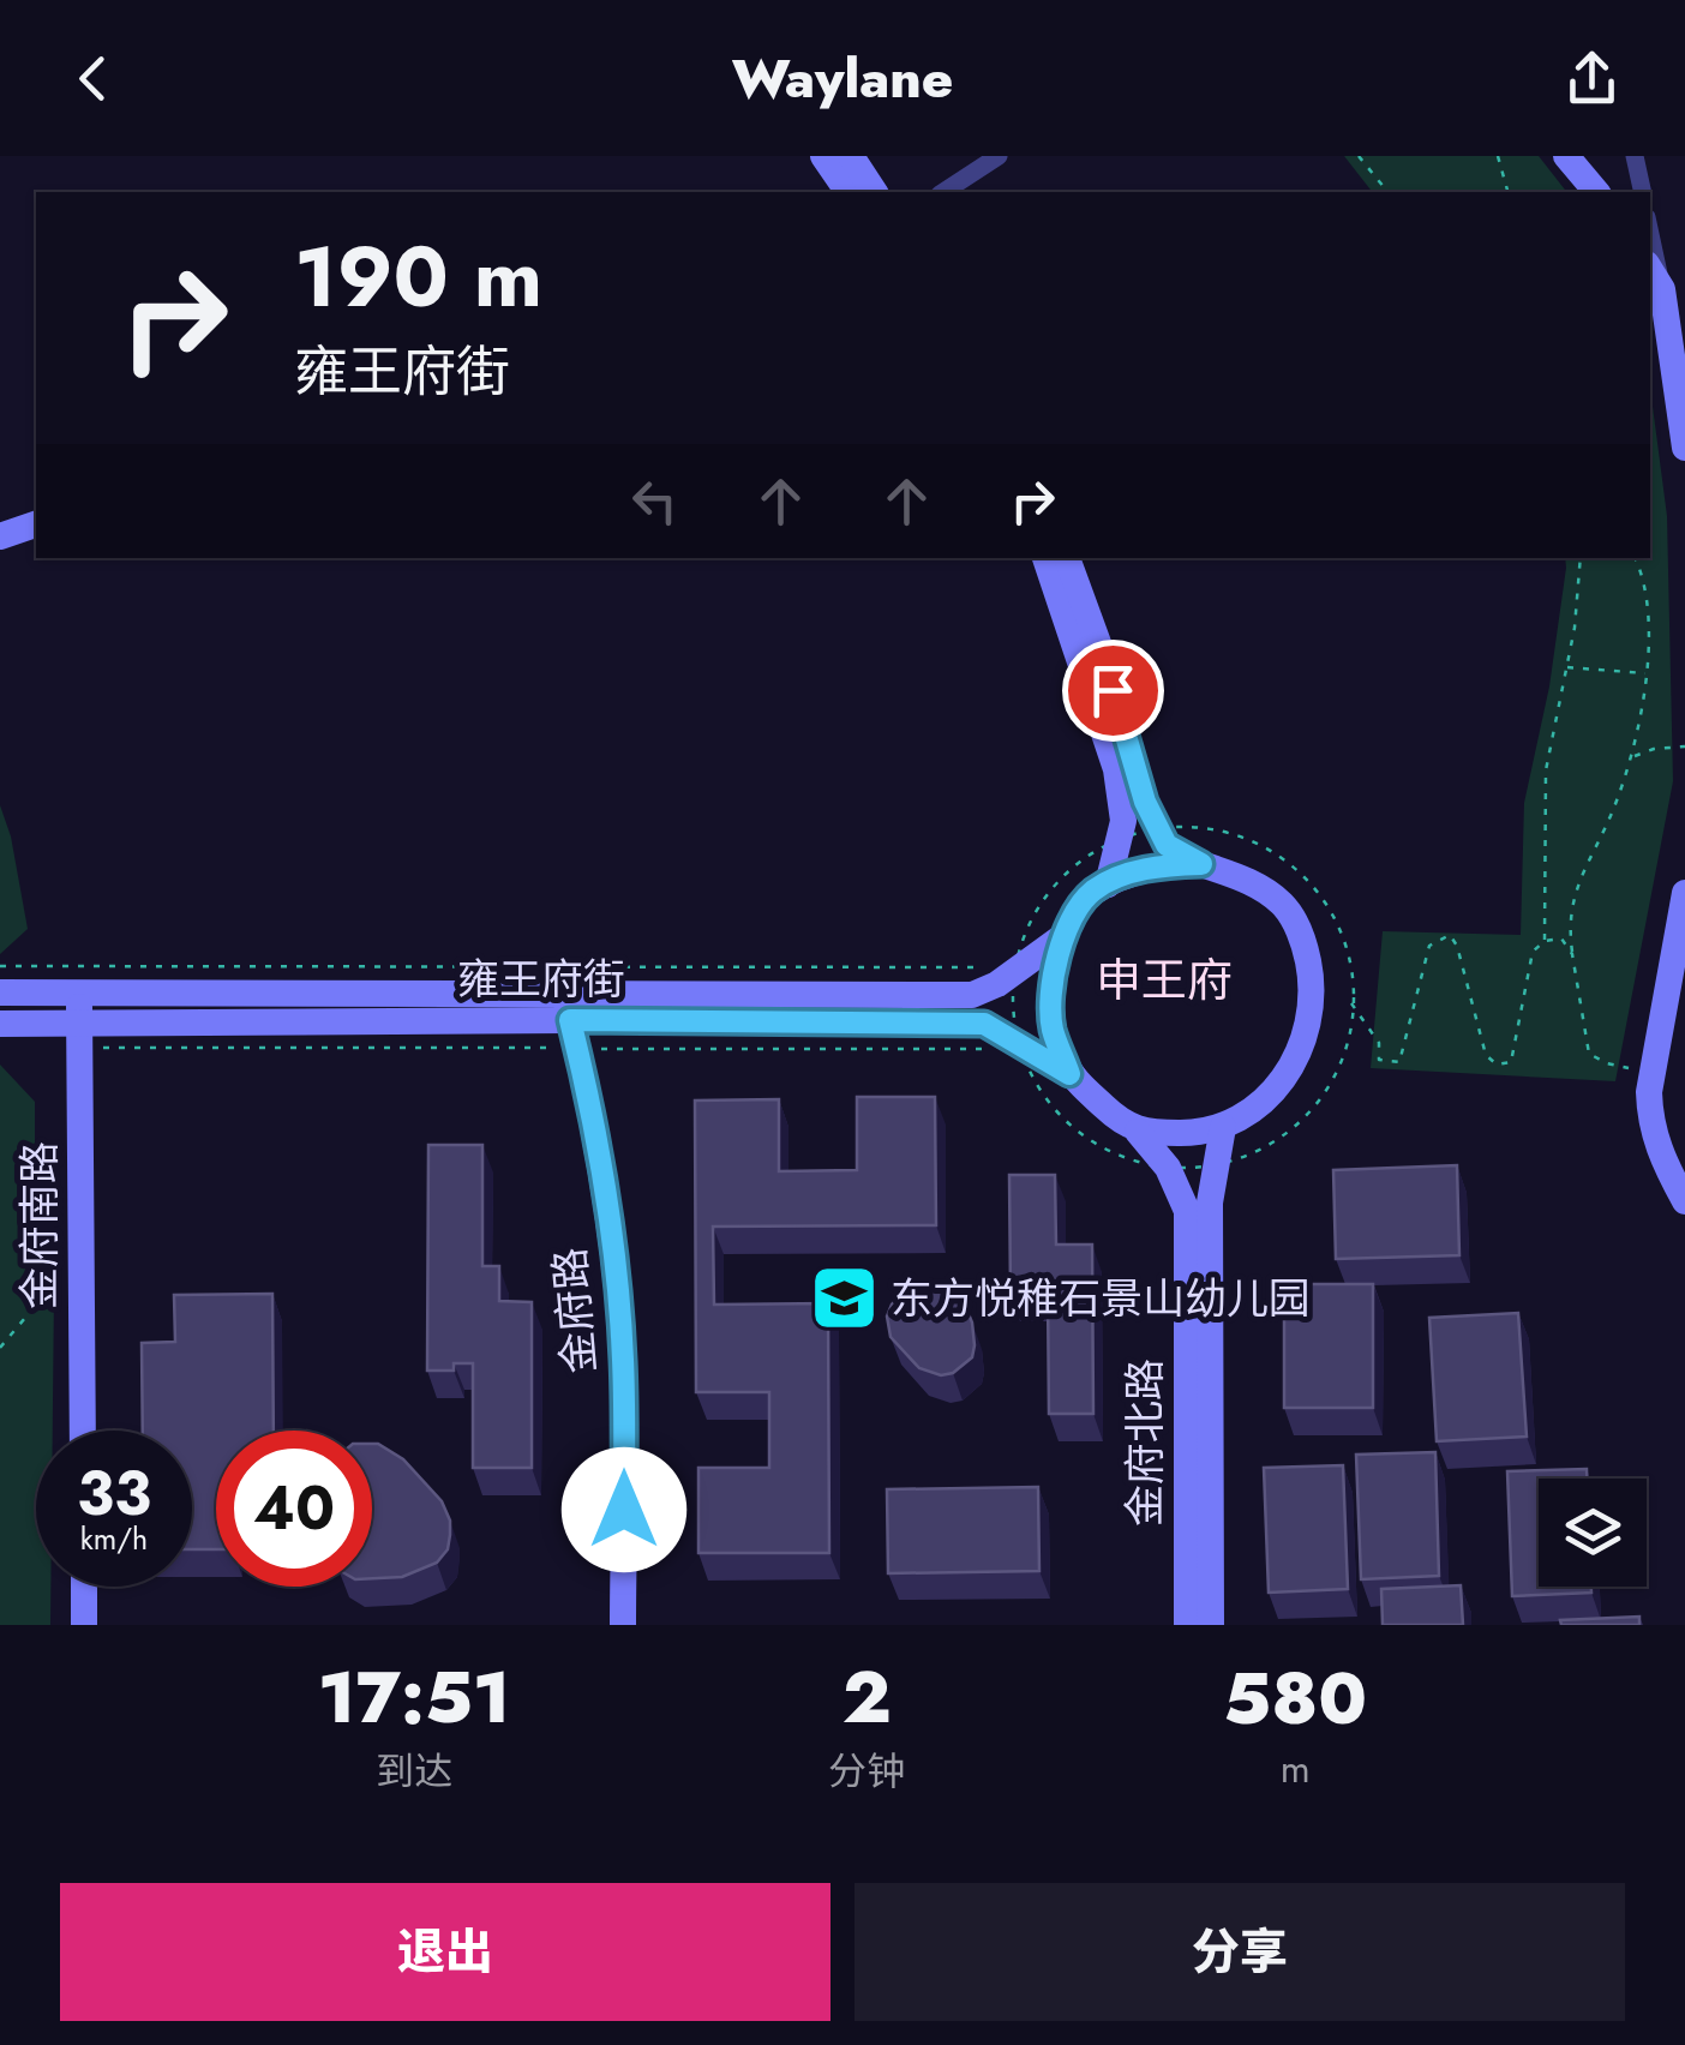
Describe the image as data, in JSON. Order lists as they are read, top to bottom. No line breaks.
{"streets":{"main road":["雍王府街","金府南路","金府路","金府北路"]},"crossings":[["雍王府街","金府南路"],["雍王府街","金府路"],["雍王府街","金府北路"]],"districts":["申王府"],"places":{"school or university":["东方悦稚石景山幼儿园"]},"page":{"header":"Waylane","turn":["190 m","雍王府街"],"speed":"33 km/h","limit":"40","eta":["17:51","到达","2","分钟","580","m"],"buttons":["退出","分享"]}}
